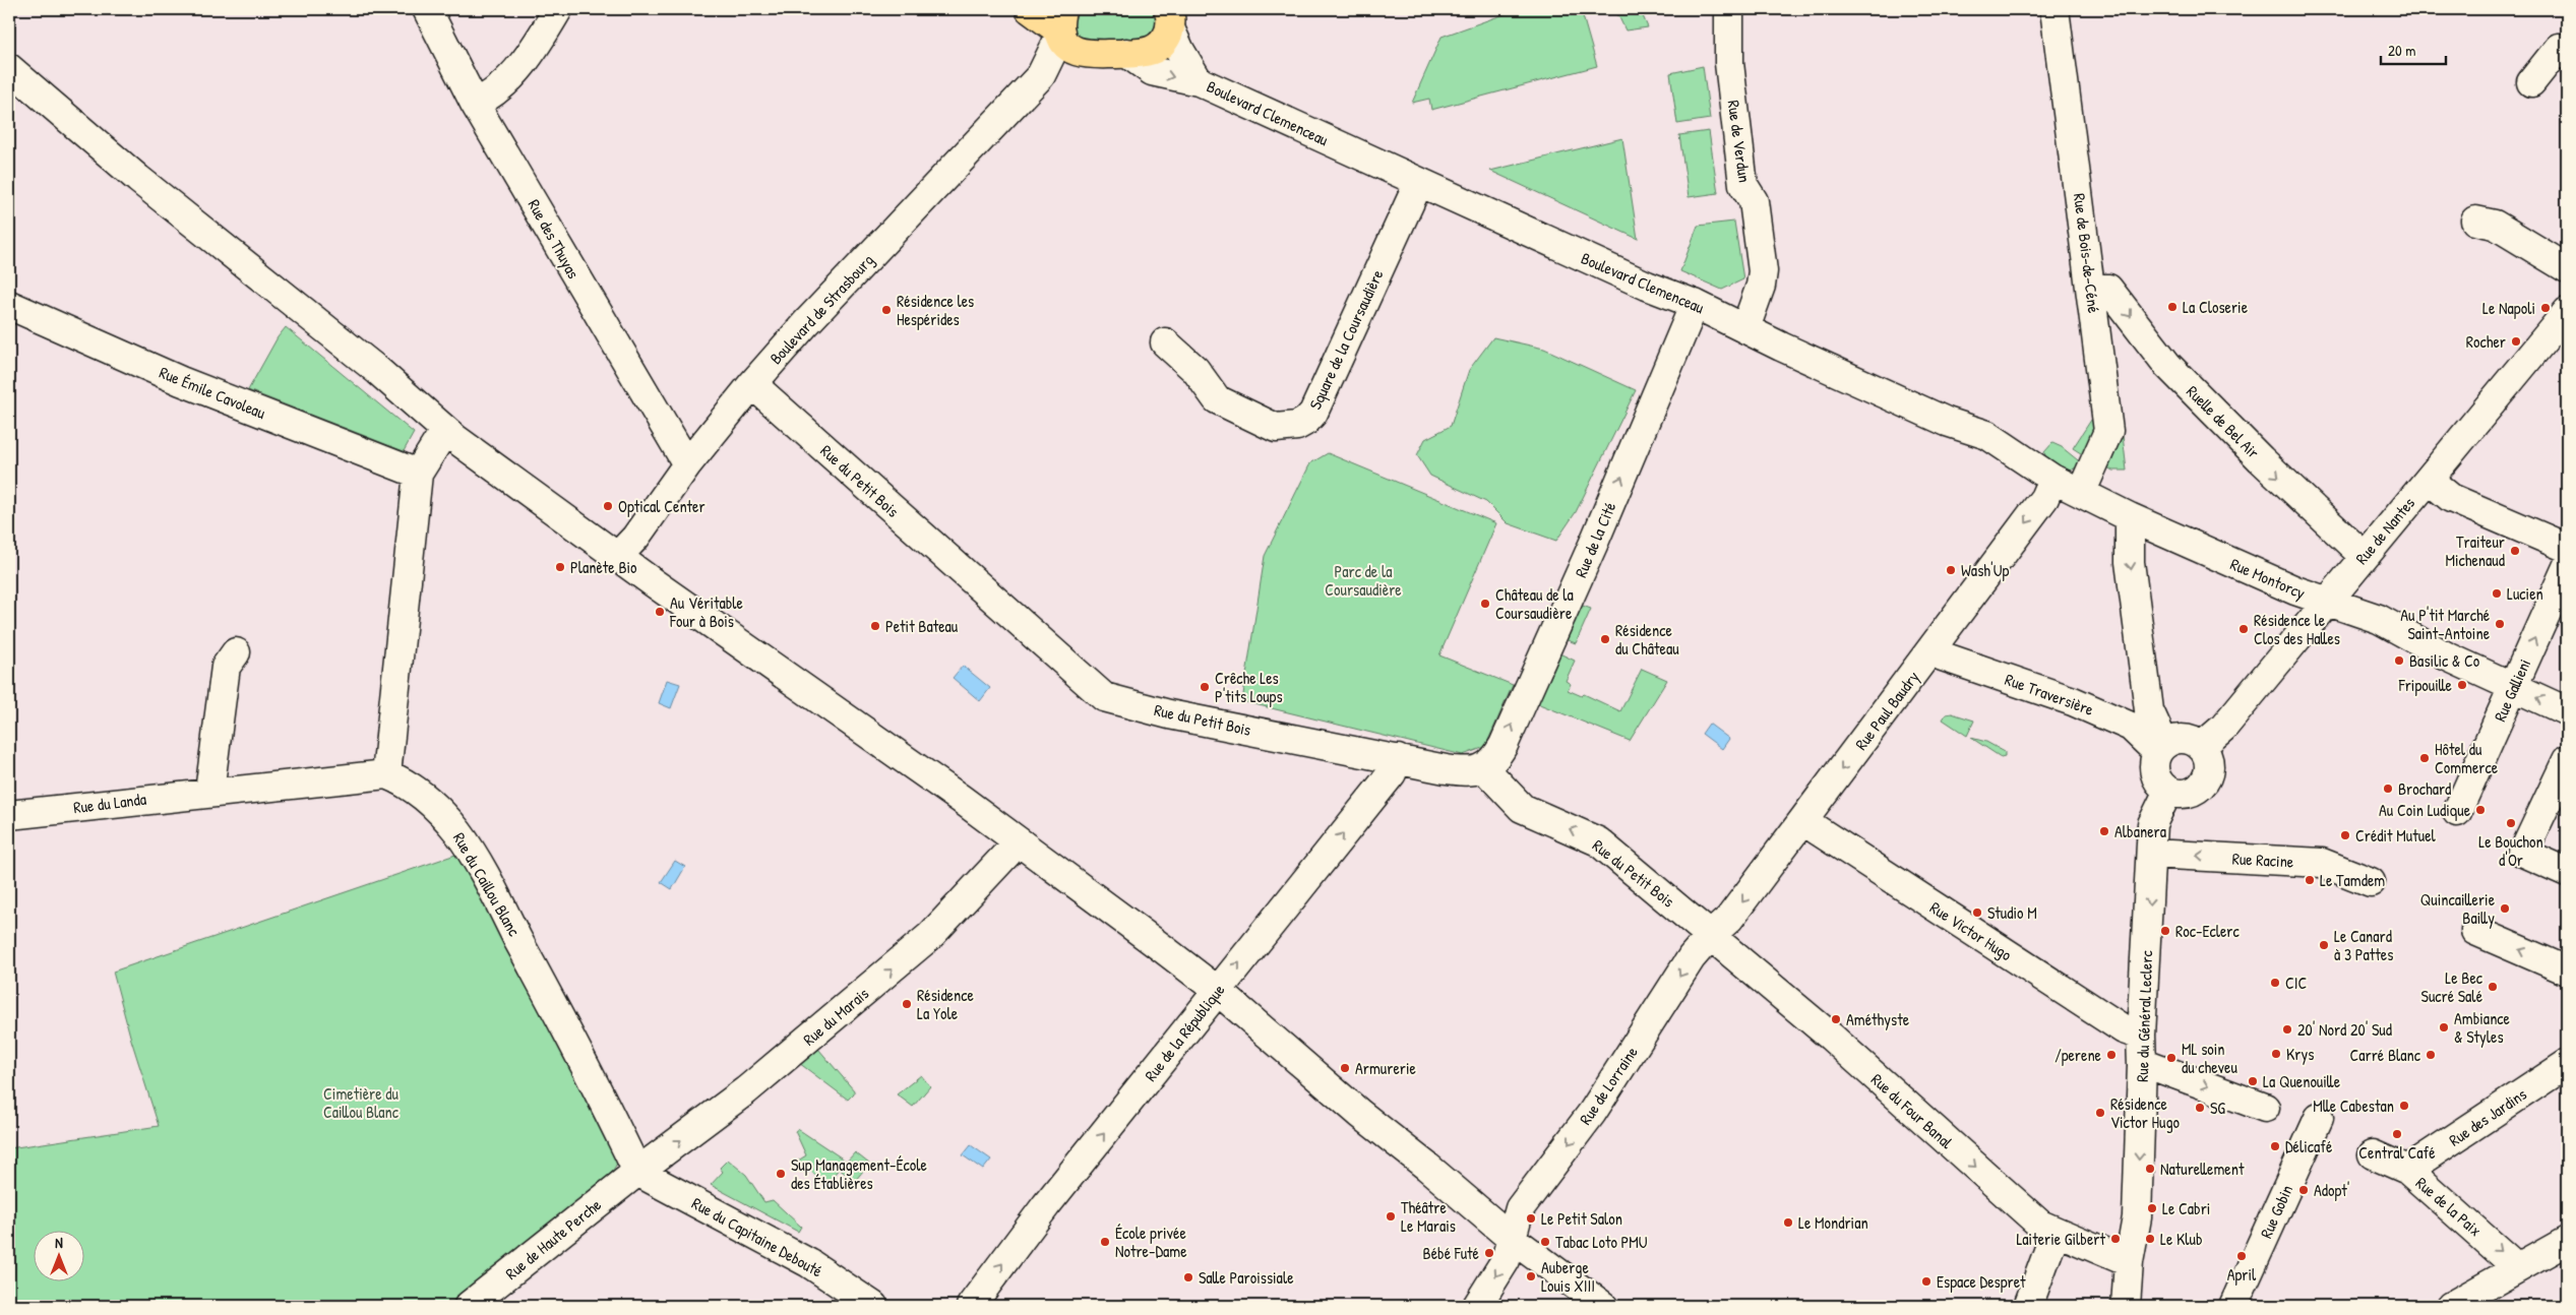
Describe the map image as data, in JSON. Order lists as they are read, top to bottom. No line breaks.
{"streets":{"street":["Boulevard Clemenceau","Rue de Verdun","Rue des Thuyas","Rue de Bois-de-Céné","Boulevard de Strasbourg","Square de la Coursaudière","Rue Émile Cavoleau","Ruelle de Bel Air","Rue du Petit Bois","Rue de Nantes","Rue de la Cité","Rue Montorcy","Rue Gallieni","Rue Traversière","Rue Paul Baudry","Rue du Landa","Rue Racine","Rue du Caillou Blanc","Rue Victor Hugo","Rue du Marais","Rue du Général Leclerc","Rue de la République","Rue de Lorraine","Rue du Four Banal","Rue des Jardins","Rue de la Paix","Rue Gobin","Rue du Capitaine Debouté","Rue de Haute Perche"]},"crossings":[["Boulevard Clemenceau","Rue de Verdun"],["Boulevard Clemenceau","Rue de Bois-de-Céné"],["Boulevard Clemenceau","Square de la Coursaudière"],["Boulevard Clemenceau","Rue de la Cité"],["Boulevard Clemenceau","Rue Montorcy"],["Boulevard Clemenceau","Rue Paul Baudry"],["Rue des Thuyas","Boulevard de Strasbourg"],["Rue de Bois-de-Céné","Ruelle de Bel Air"],["Rue de Bois-de-Céné","Rue Montorcy"],["Boulevard de Strasbourg","Rue du Petit Bois"],["Ruelle de Bel Air","Rue de Nantes"],["Rue du Petit Bois","Rue de la Cité"],["Rue du Petit Bois","Rue Paul Baudry"],["Rue du Petit Bois","Rue de la République"],["Rue du Petit Bois","Rue de Lorraine"],["Rue du Petit Bois","Rue du Four Banal"],["Rue de Nantes","Rue Montorcy"],["Rue de Nantes","Rue Traversière"],["Rue de Nantes","Rue du Général Leclerc"],["Rue Montorcy","Rue Gallieni"],["Rue Traversière","Rue Paul Baudry"],["Rue Traversière","Rue du Général Leclerc"],["Rue Paul Baudry","Rue Victor Hugo"],["Rue Paul Baudry","Rue de Lorraine"],["Rue Paul Baudry","Rue du Four Banal"],["Rue du Landa","Rue du Caillou Blanc"],["Rue Racine","Rue du Général Leclerc"],["Rue du Caillou Blanc","Rue du Marais"],["Rue du Caillou Blanc","Rue du Capitaine Debouté"],["Rue du Caillou Blanc","Rue de Haute Perche"],["Rue Victor Hugo","Rue du Général Leclerc"],["Rue du Marais","Rue du Capitaine Debouté"],["Rue du Marais","Rue de Haute Perche"],["Rue du Général Leclerc","Rue du Four Banal"],["Rue de Lorraine","Rue du Four Banal"],["Rue des Jardins","Rue de la Paix"],["Rue du Capitaine Debouté","Rue de Haute Perche"]],"one_way":["Ruelle de Bel Air","Rue de la Cité","Rue Gallieni","Rue Paul Baudry","Rue Racine","Rue du Marais","Rue du Général Leclerc","Rue de la République","Rue de Lorraine","Rue du Four Banal","Rue de la Paix"],"parks":["Parc de la Coursaudière","Cimetière du Caillou Blanc"],"places":["La Closerie","Le Napoli","Résidence les Hespérides","Rocher","Optical Center","Traiteur Michenaud","Planète Bio","Wash'Up","Lucien","Château de la Coursaudière","Au Véritable Four à Bois","Au P'tit Marché Saint-Antoine","Petit Bateau","Résidence le Clos des Halles","Résidence du Château","Basilic & Co","Fripouille","Crêche Les P'tits Loups","Hôtel du Commerce","Brochard","Au Coin Ludique","Le Bouchon d'Or","Albanera","Crédit Mutuel","Le Tamdem","Quincaillerie Bailly","Studio M","Roc-Eclerc","Le Canard à 3 Pattes","CIC","Le Bec Sucré Salé","Résidence La Yole","Améthyste","Ambiance & Styles","20' Nord 20' Sud","Krys","/perene","Carré Blanc","ML soin du cheveu","Armurerie","La Quenouille","Mlle Cabestan","SG","Résidence Victor Hugo","Central Café","Délicafé","Naturellement","Sup Management-École des Établières","Adopt'","Le Cabri","Théâtre Le Marais","Le Petit Salon","Le Mondrian","Laiterie Gilbert","Le Klub","École privée Notre-Dame","Tabac Loto PMU","Bébé Futé","April","Auberge Louis XIII","Salle Paroissiale","Espace Despret"],"scale_bar":"20 m","north":"top"}
